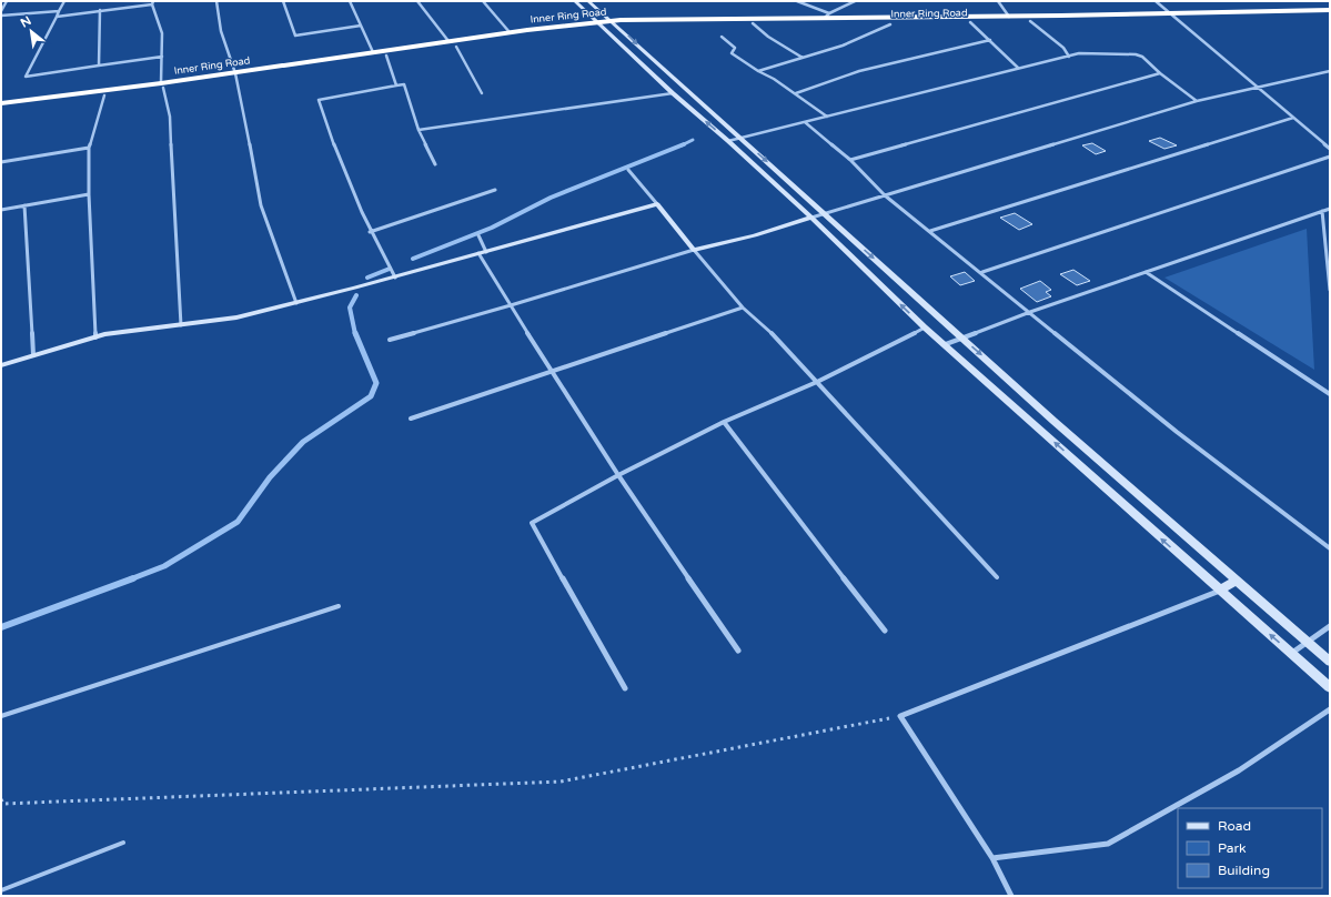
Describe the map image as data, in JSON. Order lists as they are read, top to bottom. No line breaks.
{"streets":{"highway":["Inner Ring Road"]},"legend":["Road","Park","Building"],"north":"top left"}
